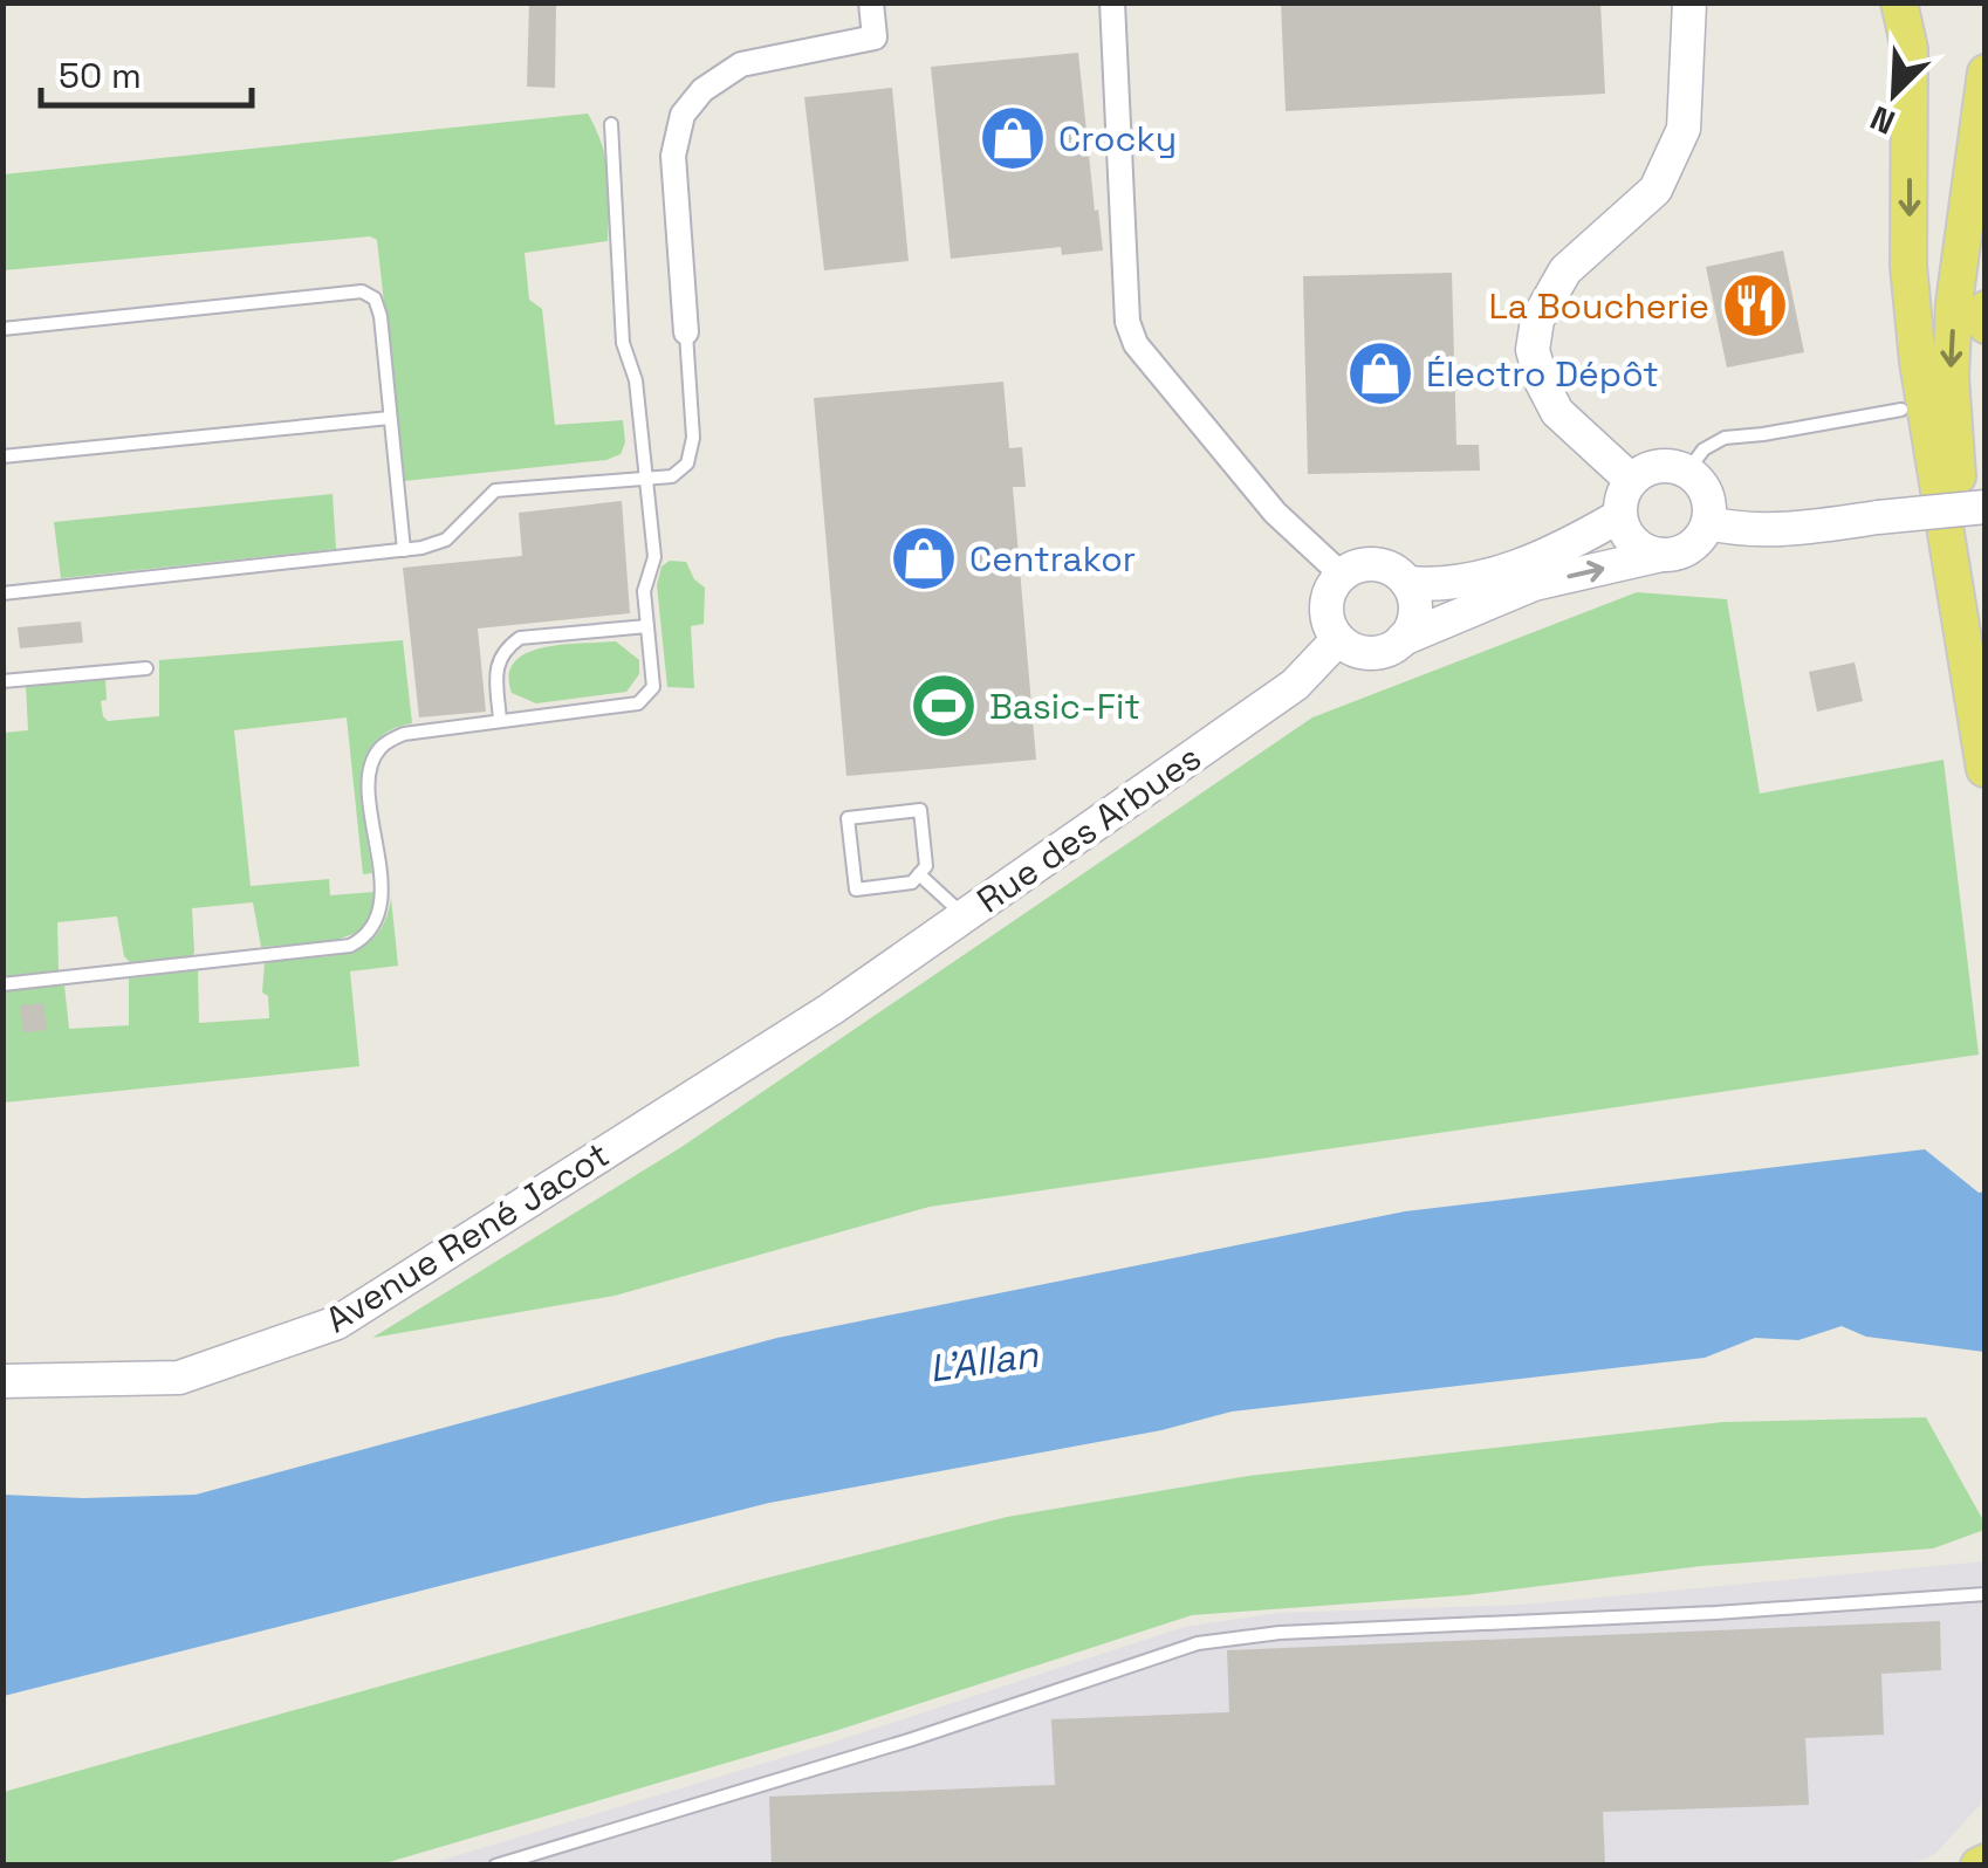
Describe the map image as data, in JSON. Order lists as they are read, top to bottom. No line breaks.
{"streets":{"main road":["Rue des Arbues","Avenue René Jacot"]},"crossings":[["Rue des Arbues","Avenue René Jacot"]],"water":["L'Allan"],"places":{"shop":["Crocky","Électro Dépôt","Centrakor"],"restaurant":["La Boucherie"],"sports":["Basic-Fit"]},"scale_bar":"50 m","north":"bottom left"}
